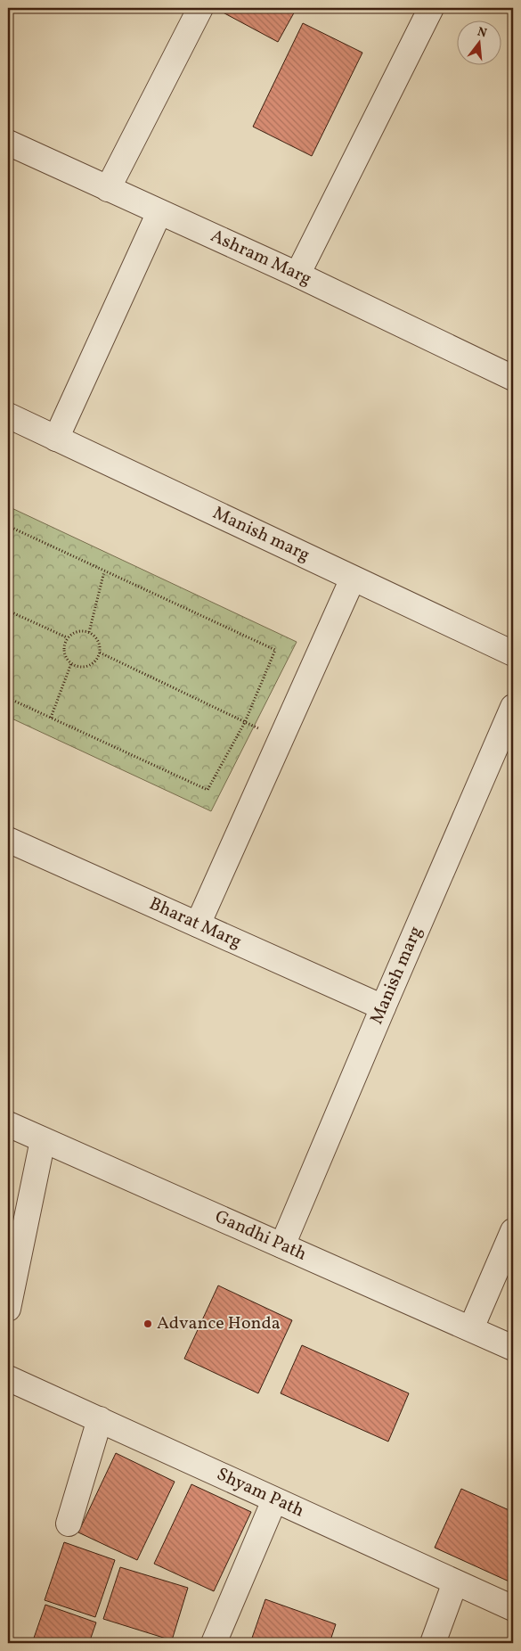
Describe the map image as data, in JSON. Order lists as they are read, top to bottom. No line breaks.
{"streets":{"street":["Ashram Marg","Manish marg","Bharat Marg","Gandhi Path","Shyam Path"]},"crossings":[["Manish marg","Bharat Marg"],["Manish marg","Gandhi Path"]],"places":["Advance Honda"],"north":"top"}
